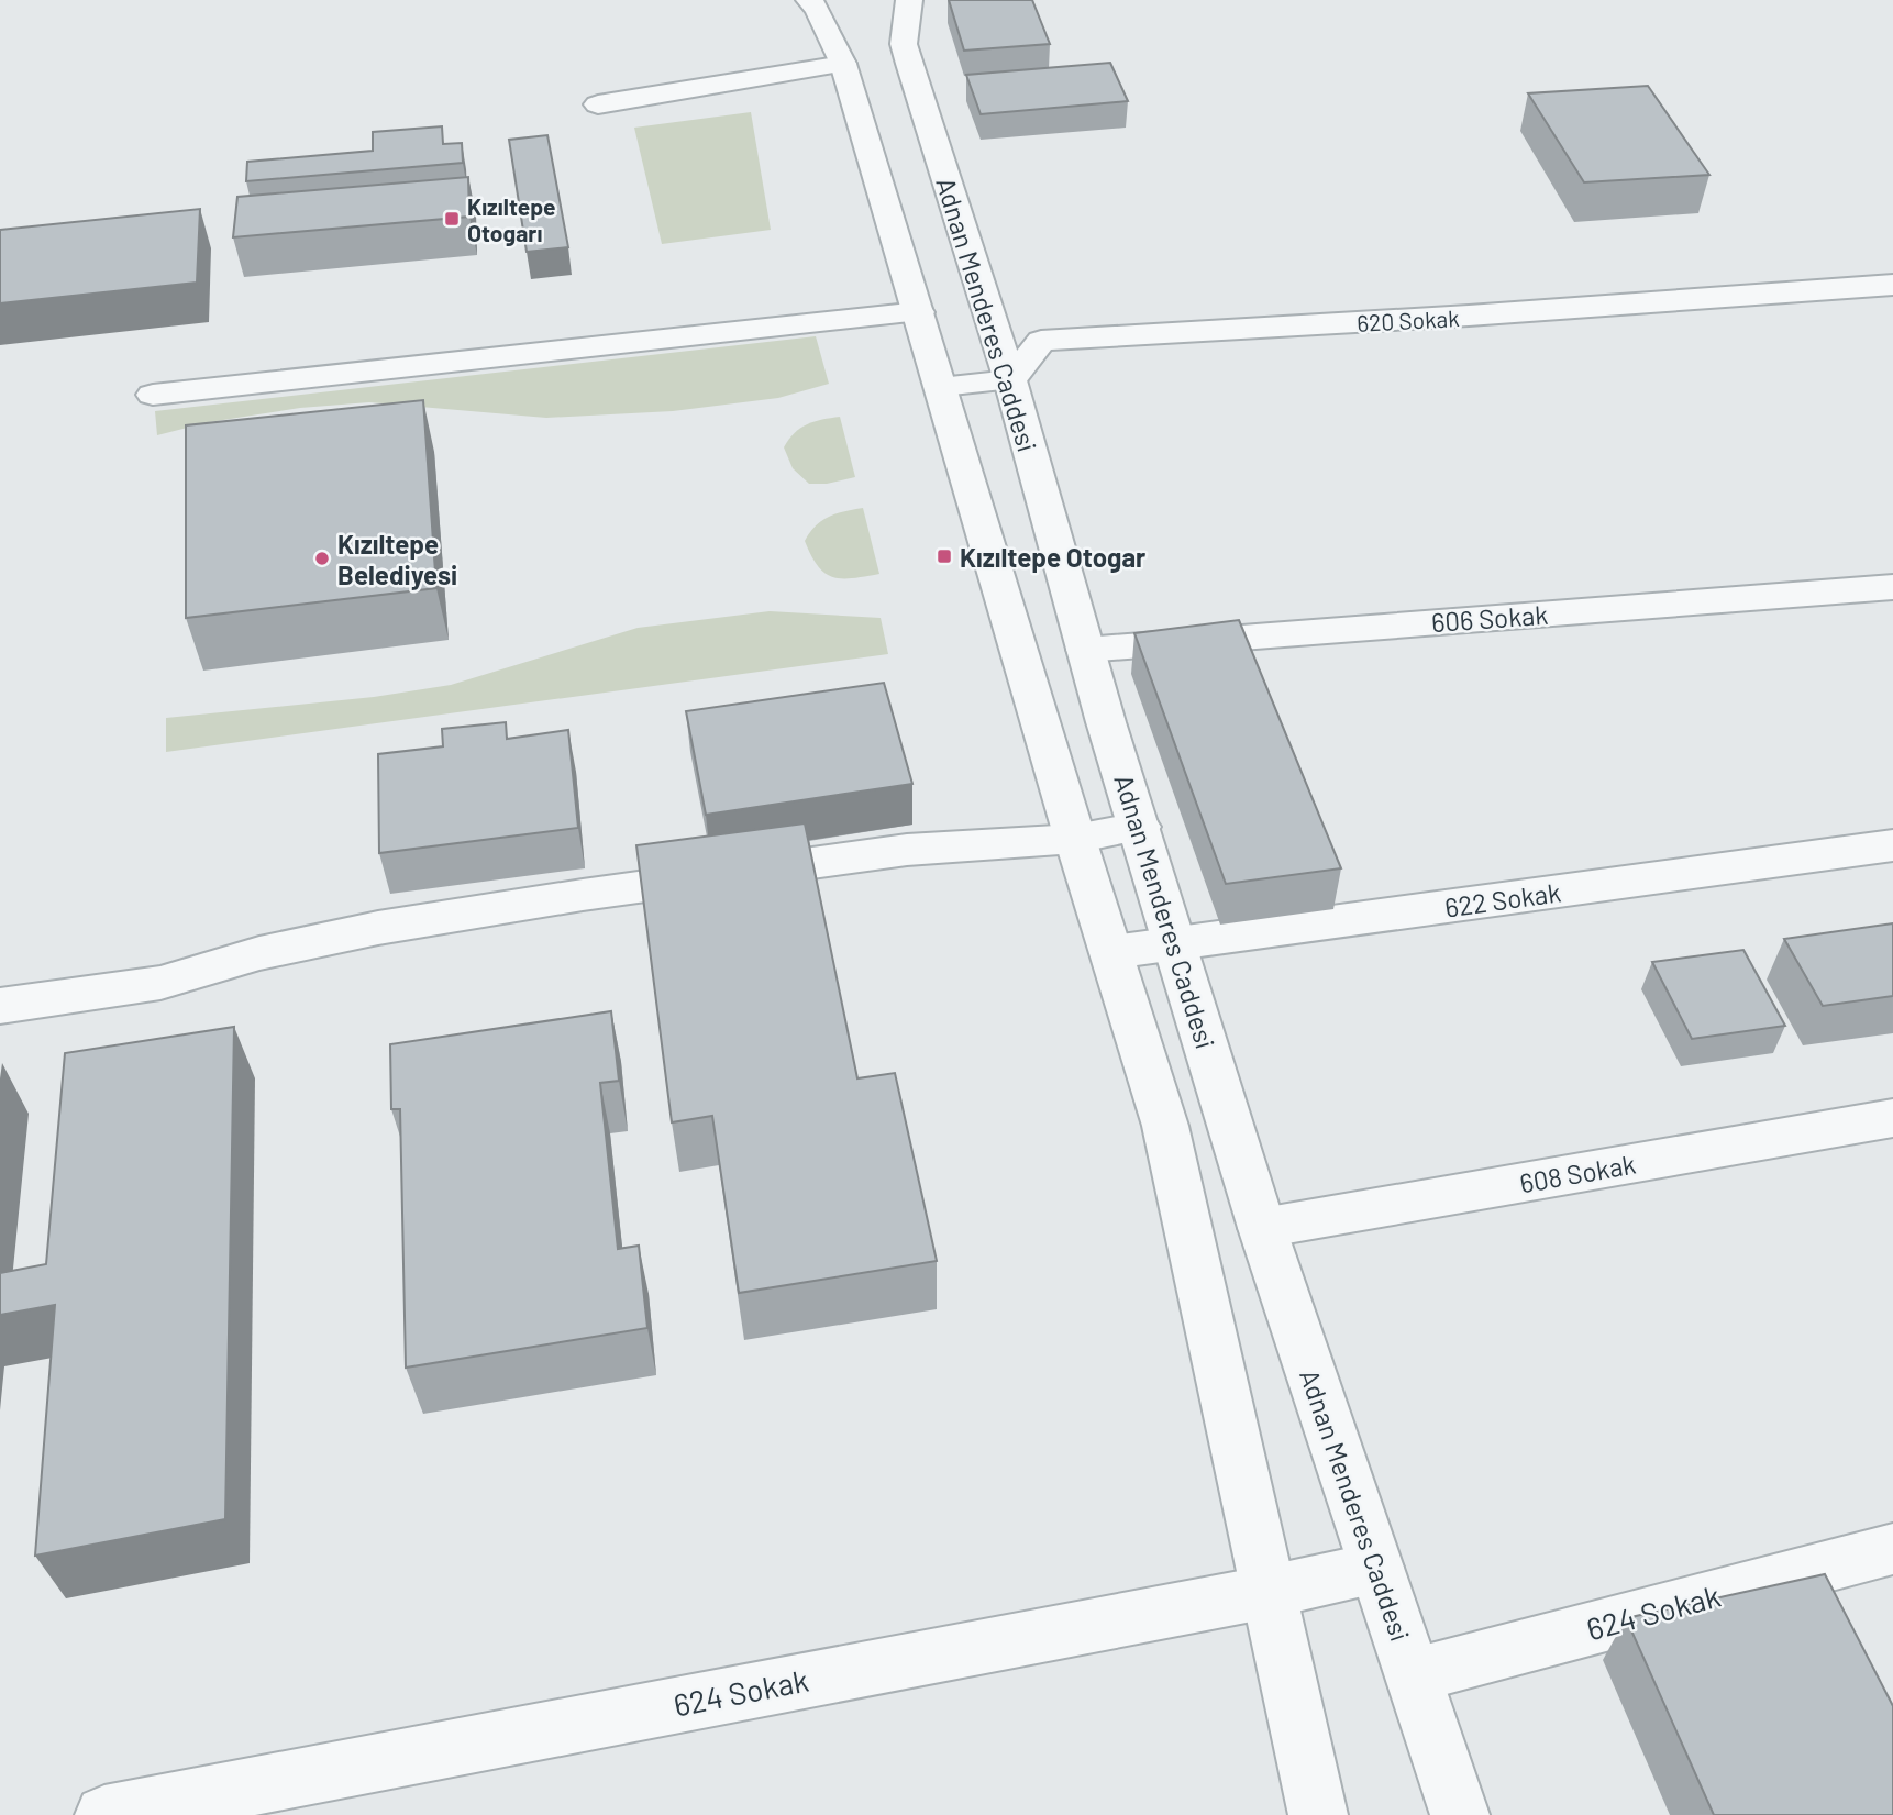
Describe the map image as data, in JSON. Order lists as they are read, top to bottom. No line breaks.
{"streets":{"street":["Adnan Menderes Caddesi","620 Sokak","606 Sokak","622 Sokak","608 Sokak","624 Sokak"]},"crossings":[["Adnan Menderes Caddesi","620 Sokak"],["Adnan Menderes Caddesi","606 Sokak"],["Adnan Menderes Caddesi","622 Sokak"],["Adnan Menderes Caddesi","608 Sokak"],["Adnan Menderes Caddesi","624 Sokak"]],"places":{"transit":["Kızıltepe Otogarı","Kızıltepe Otogar"],"other":["Kızıltepe Belediyesi"]}}
